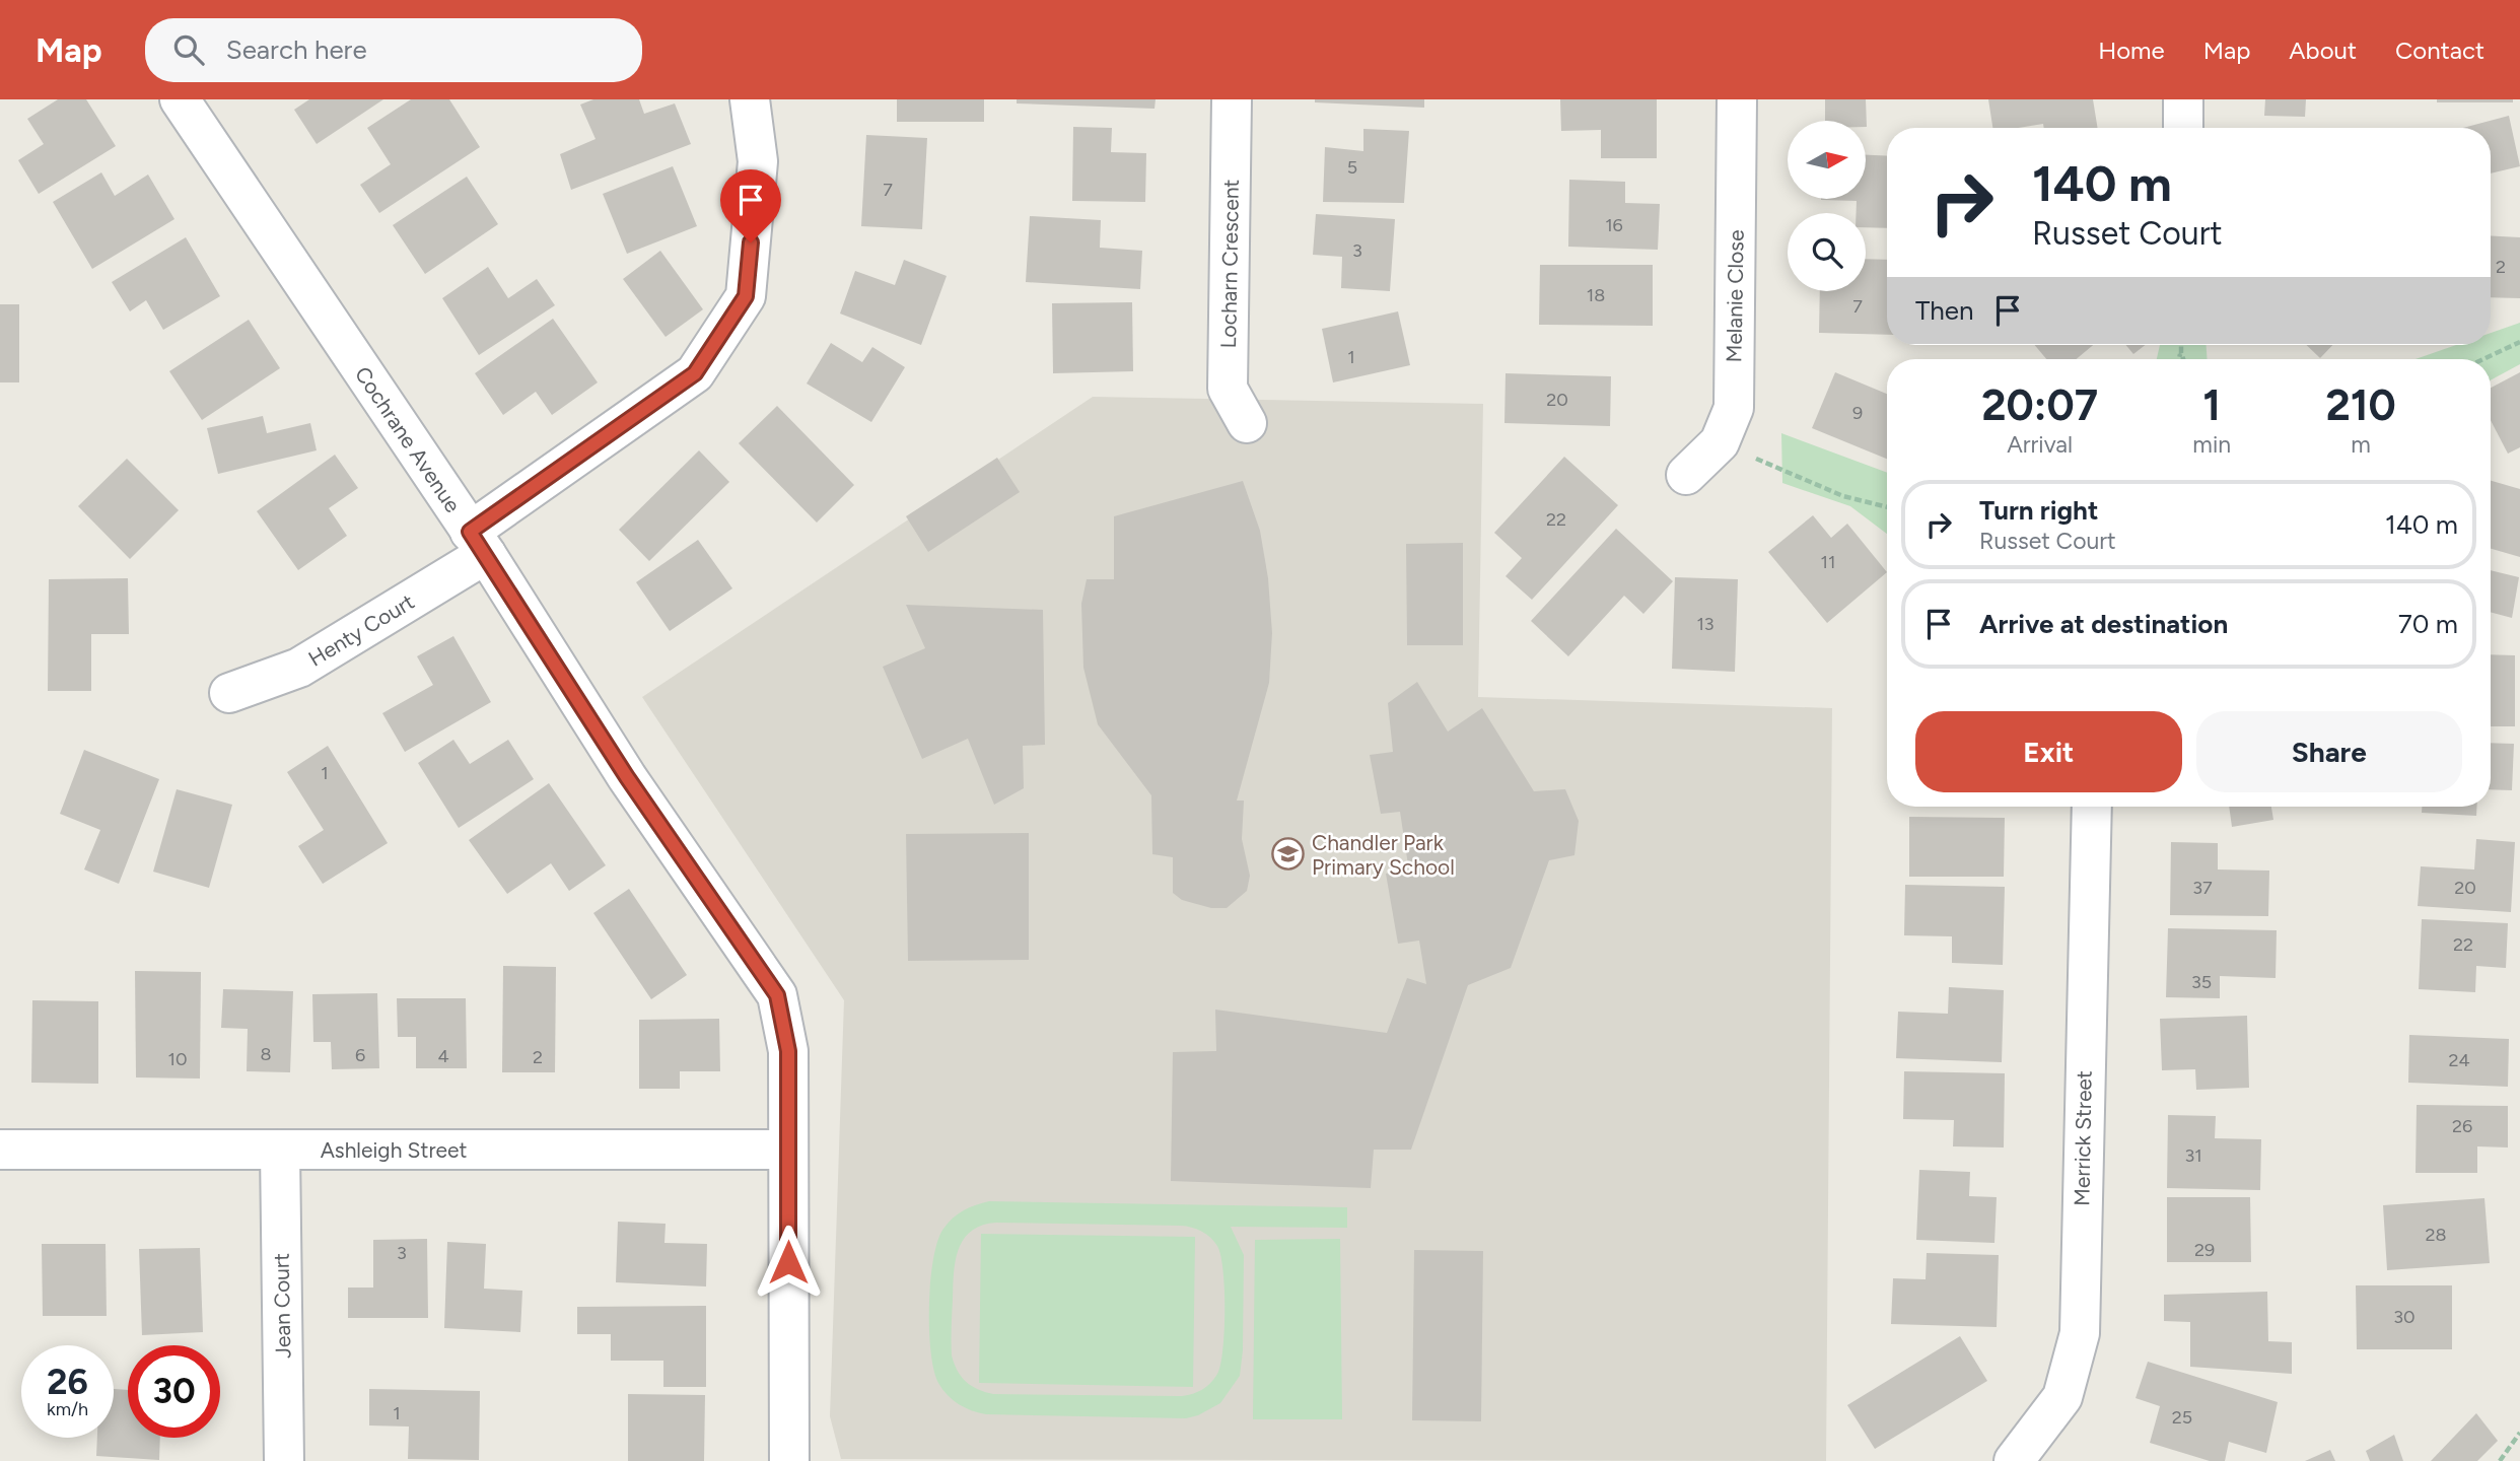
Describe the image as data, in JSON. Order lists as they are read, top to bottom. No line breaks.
{"streets":{"street":["Locharn Crescent","Melanie Close","Cochrane Avenue","Henty Court","Merrick Street","Ashleigh Street","Jean Court"]},"crossings":[["Cochrane Avenue","Henty Court"],["Cochrane Avenue","Ashleigh Street"],["Ashleigh Street","Jean Court"]],"places":{"school or university":["Chandler Park Primary School"]},"house_numbers":["5","7","16","3","2","18","7","1","20","9","22","11","13","1","37","20","22","35","8","6","4","2","10","24","26","31","28","29","3","30","1","25"],"north":"right","page":{"header":"Map","search":"Search here","nav":["Home","Map","About","Contact"],"turn":["140 m","Russet Court"],"then":"Then","eta":["20:07","Arrival","1","min","210","m"],"list":[{"name":"Turn right","note":"Russet Court","value":"140 m"},{"name":"Arrive at destination","value":"70 m"}],"buttons":["Exit","Share"],"speed":"26 km/h","limit":"30"}}
